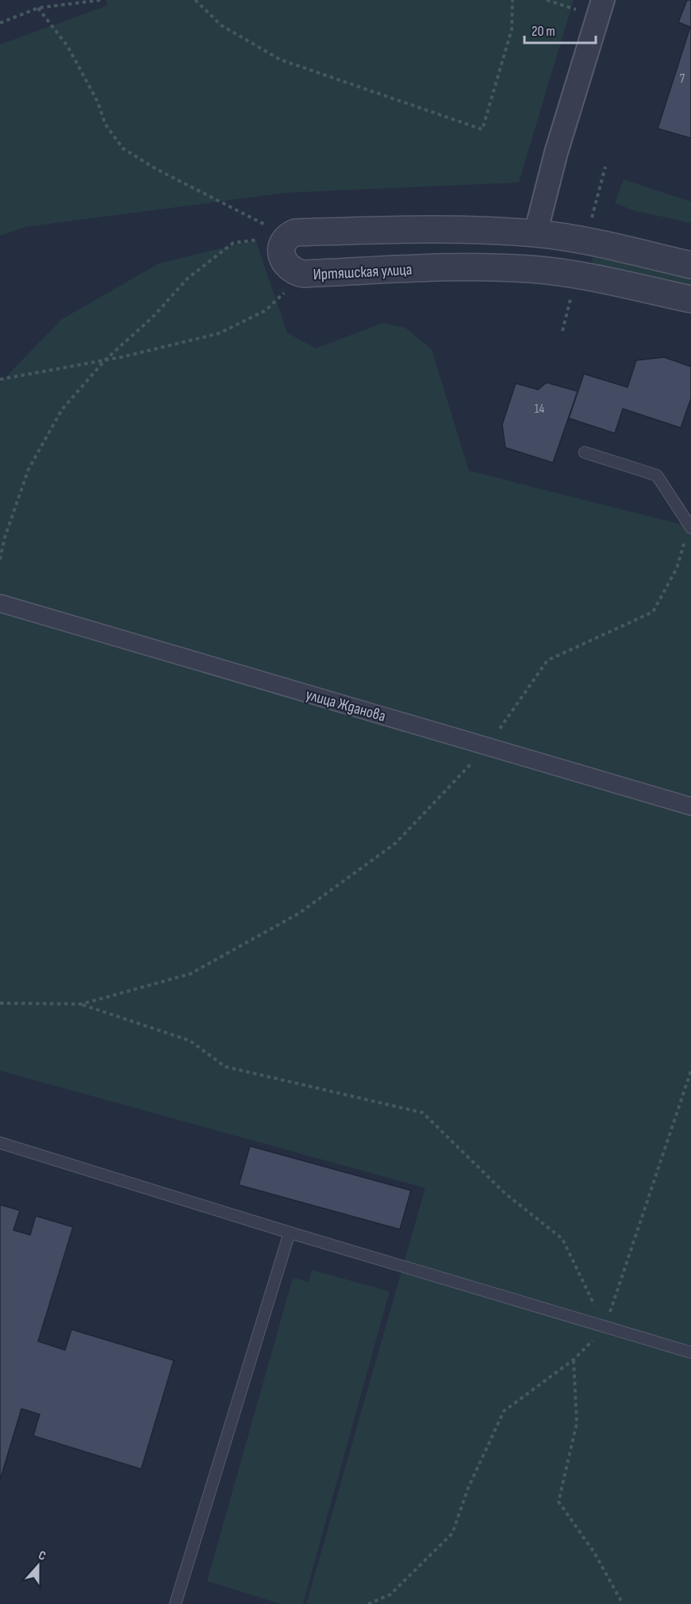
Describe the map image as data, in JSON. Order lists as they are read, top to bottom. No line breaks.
{"streets":{"street":["Иртяшская улица","улица Жданова"]},"house_numbers":["7","14"],"scale_bar":"20 m","north":"top"}
